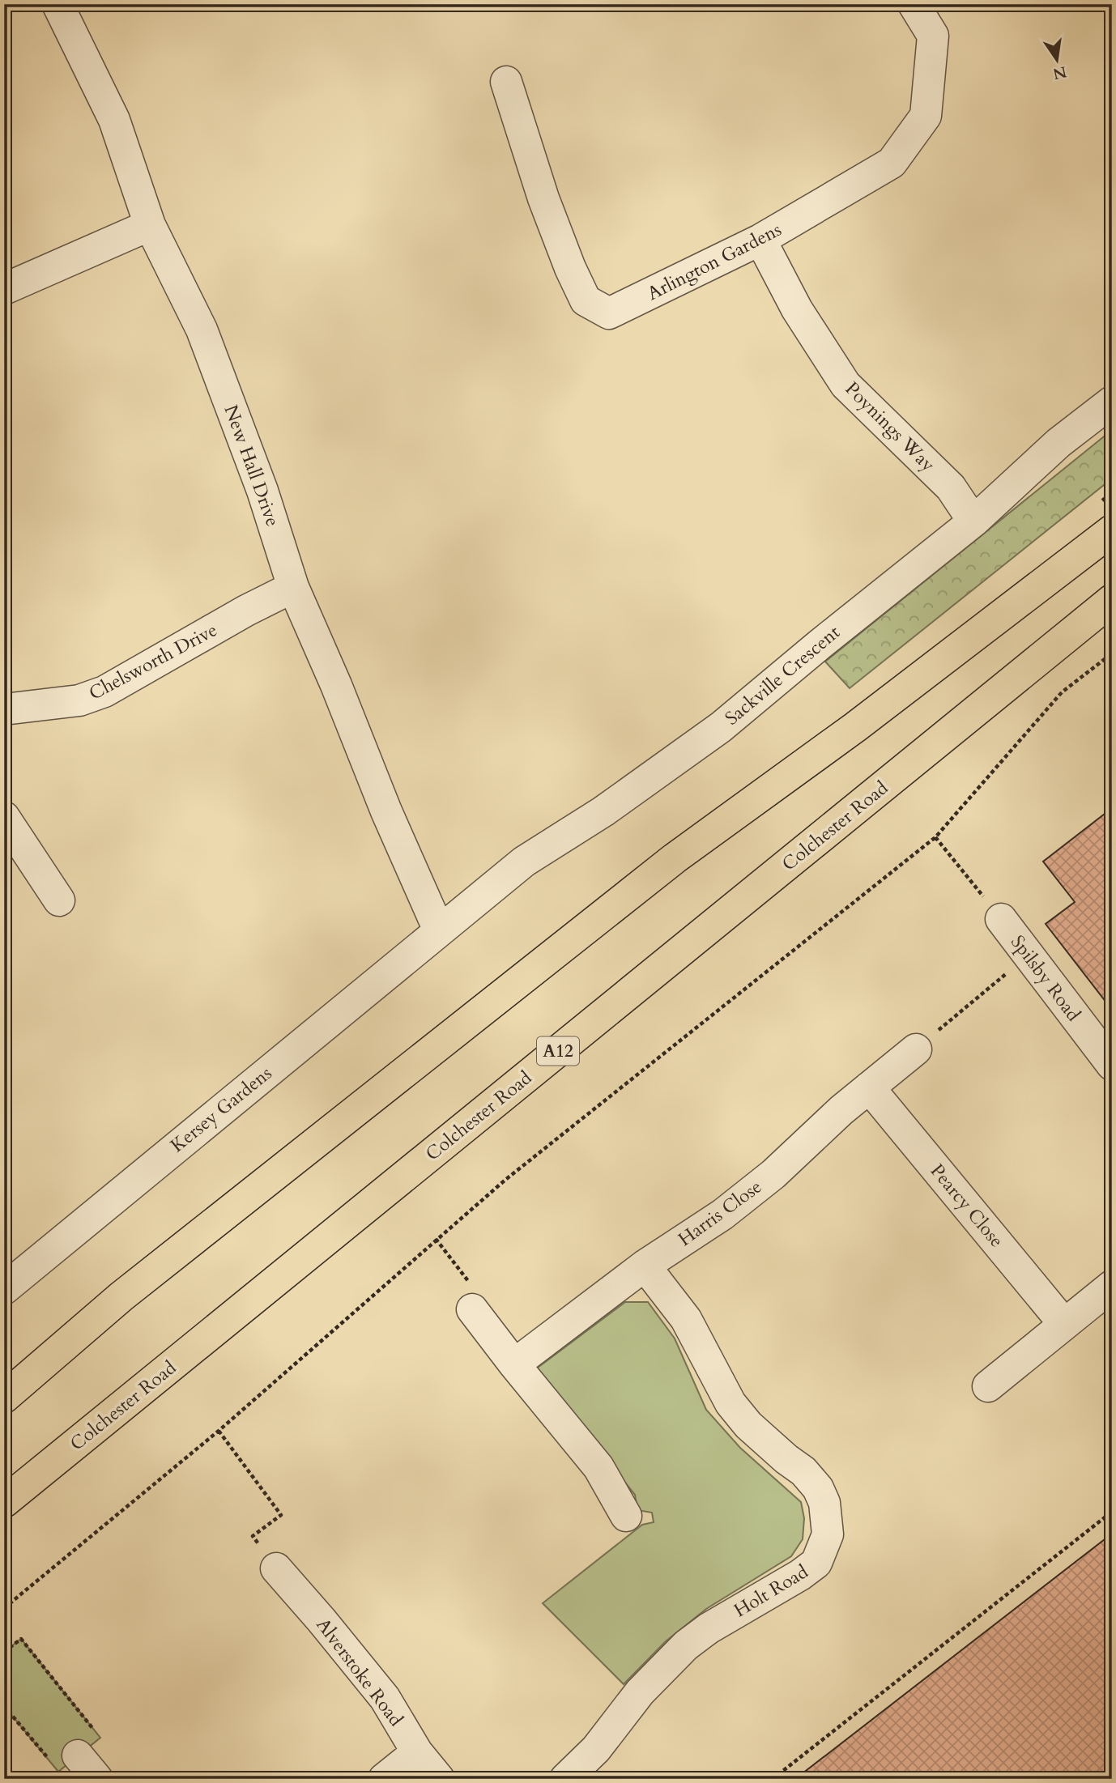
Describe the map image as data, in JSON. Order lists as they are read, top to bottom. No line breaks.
{"streets":{"highway":["Colchester Road","A12"],"street":["Arlington Gardens","Poynings Way","New Hall Drive","Chelsworth Drive","Sackville Crescent","Spilsby Road","Kersey Gardens","Pearcy Close","Harris Close","Holt Road","Alverstoke Road"]},"crossings":[["Arlington Gardens","Poynings Way"],["Poynings Way","Sackville Crescent"],["New Hall Drive","Chelsworth Drive"],["New Hall Drive","Sackville Crescent"],["New Hall Drive","Kersey Gardens"],["Sackville Crescent","Kersey Gardens"],["Pearcy Close","Harris Close"],["Harris Close","Holt Road"]],"north":"bottom"}
